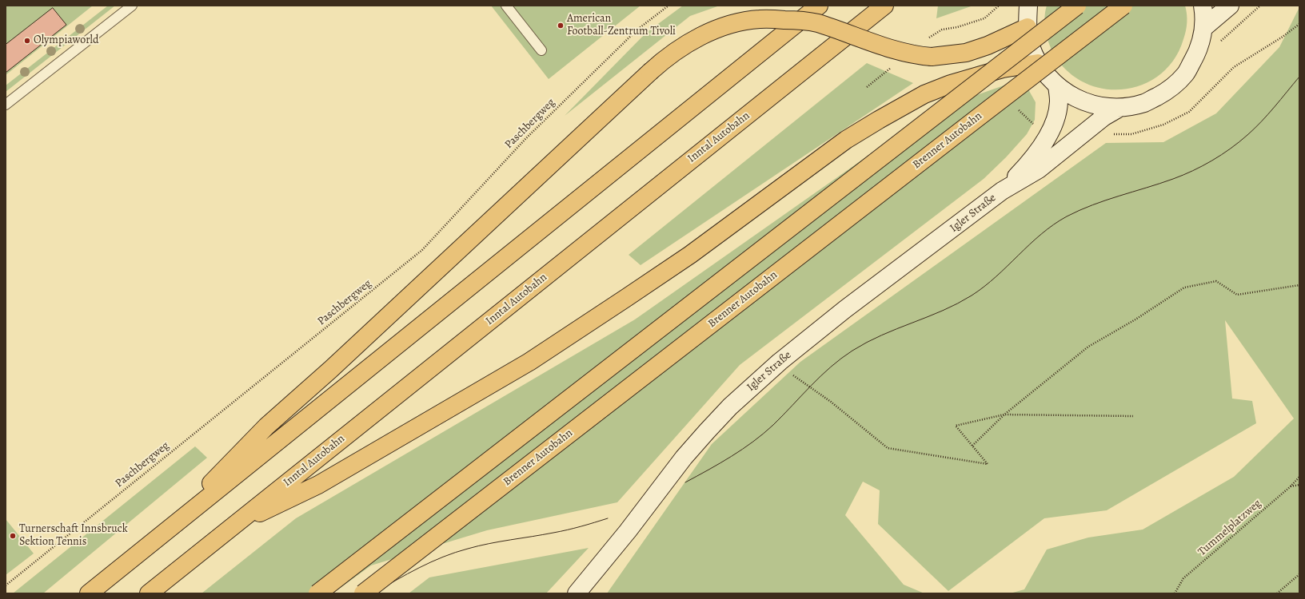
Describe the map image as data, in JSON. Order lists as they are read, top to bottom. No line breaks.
{"streets":{"highway":["Inntal Autobahn","Brenner Autobahn"],"main road":["Igler Straße"],"path":["Paschbergweg","Tummelplatzweg"]},"places":["American Football-Zentrum Tivoli","Olympiaworld","Turnerschaft Innsbruck Sektion Tennis"]}
